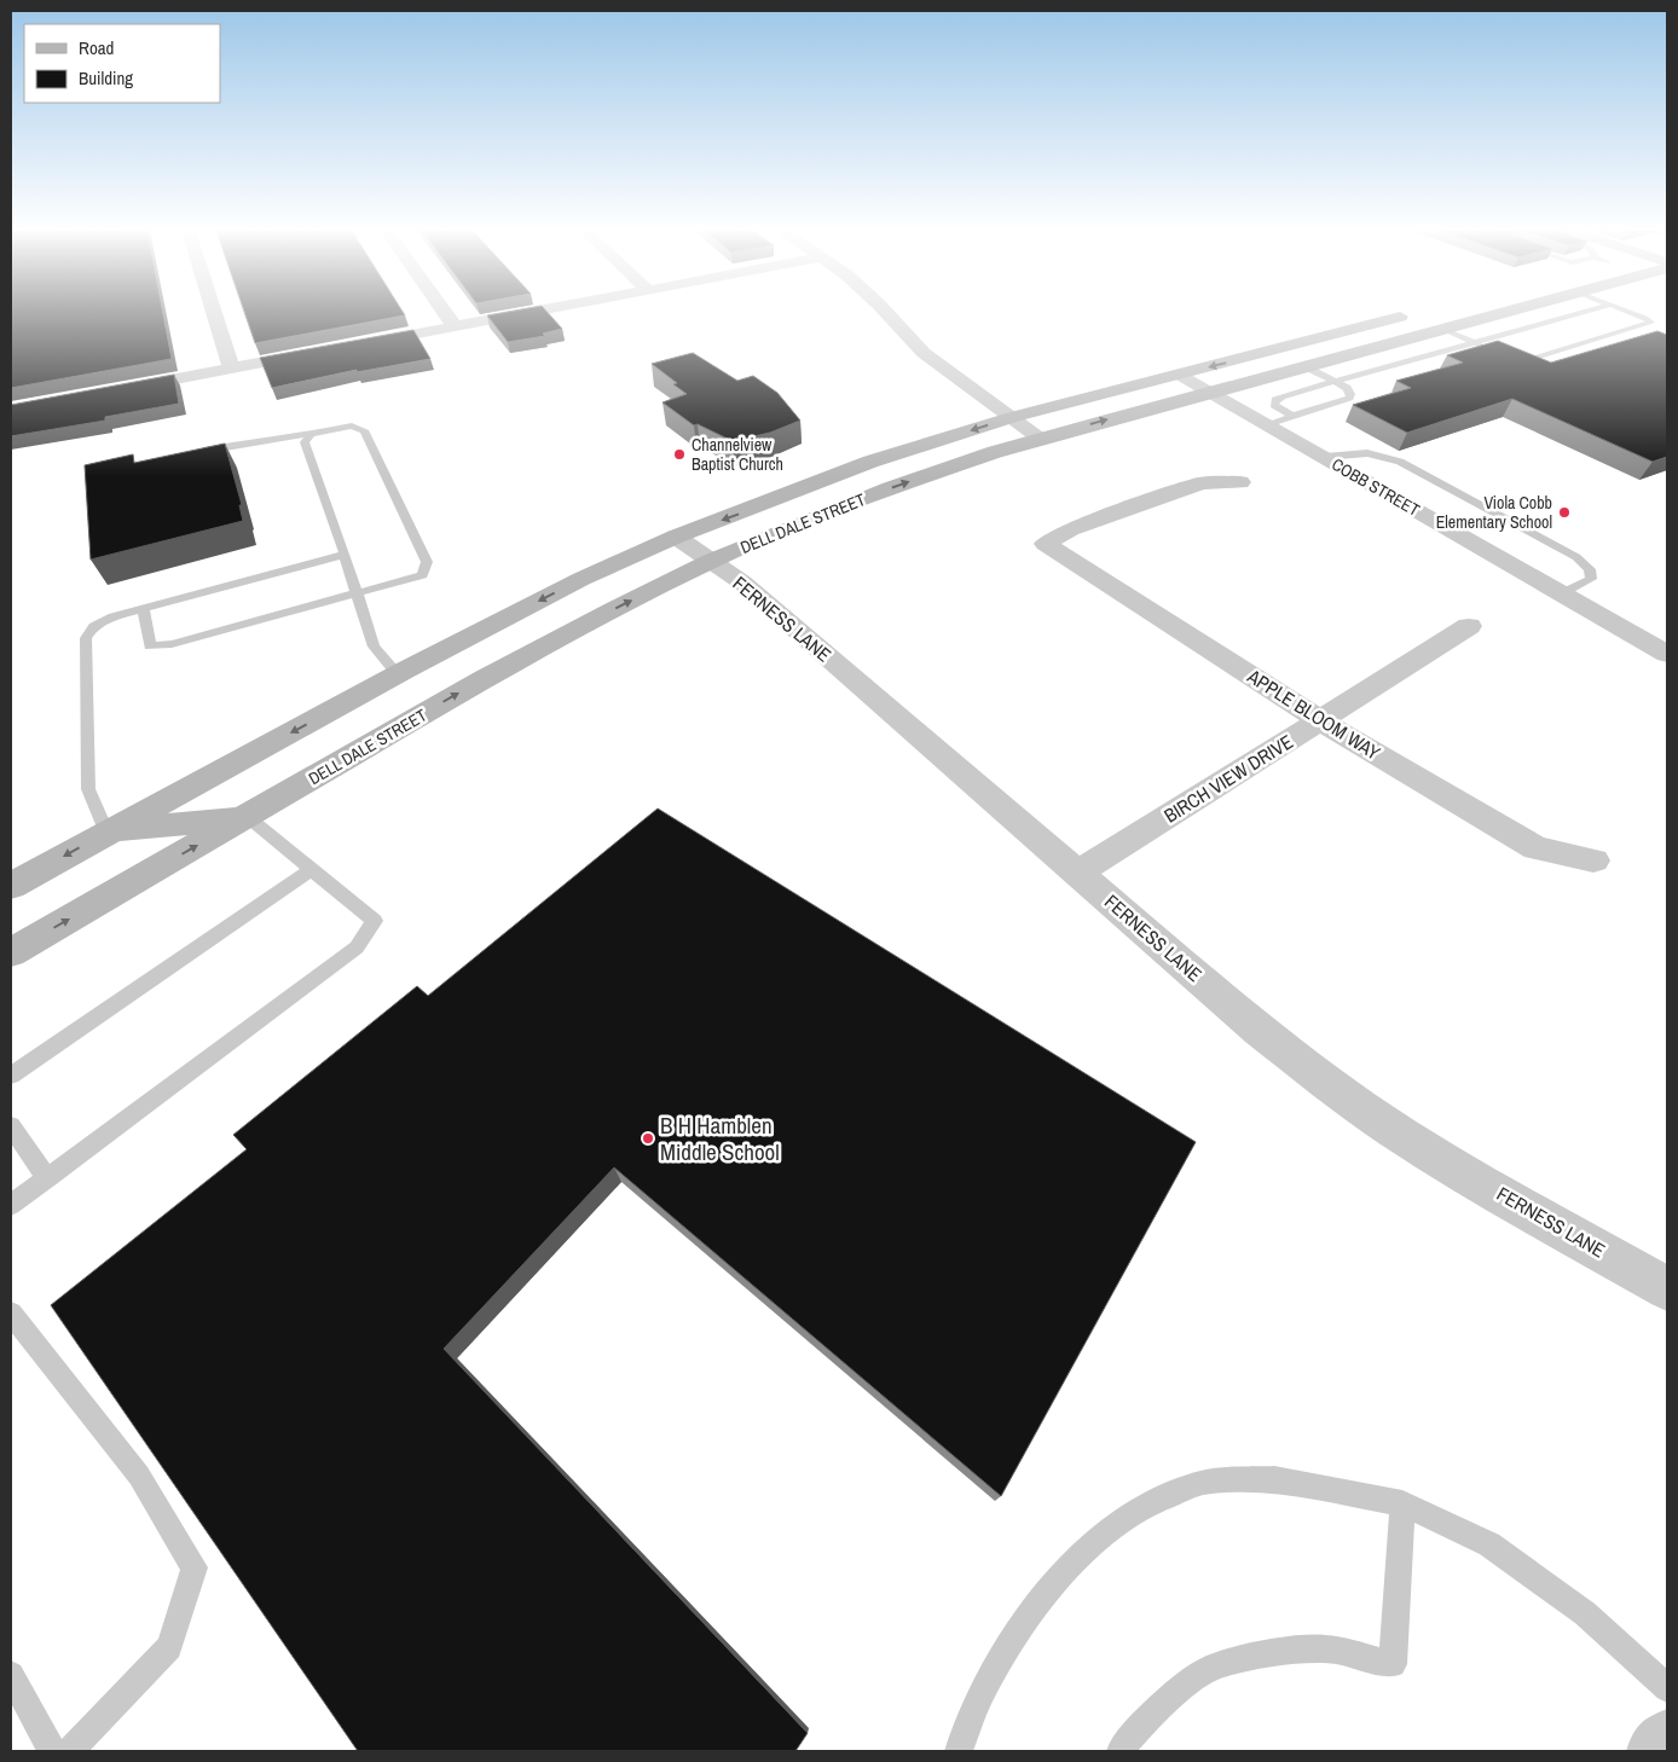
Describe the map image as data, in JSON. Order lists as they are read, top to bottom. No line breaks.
{"streets":{"main road":["DELL DALE STREET"],"street":["COBB STREET","FERNESS LANE","APPLE BLOOM WAY","BIRCH VIEW DRIVE"]},"crossings":[["COBB STREET","DELL DALE STREET"],["DELL DALE STREET","FERNESS LANE"],["FERNESS LANE","BIRCH VIEW DRIVE"],["APPLE BLOOM WAY","BIRCH VIEW DRIVE"]],"places":["Channelview Baptist Church","Viola Cobb Elementary School","B H Hamblen Middle School"],"legend":["Road","Building"]}
